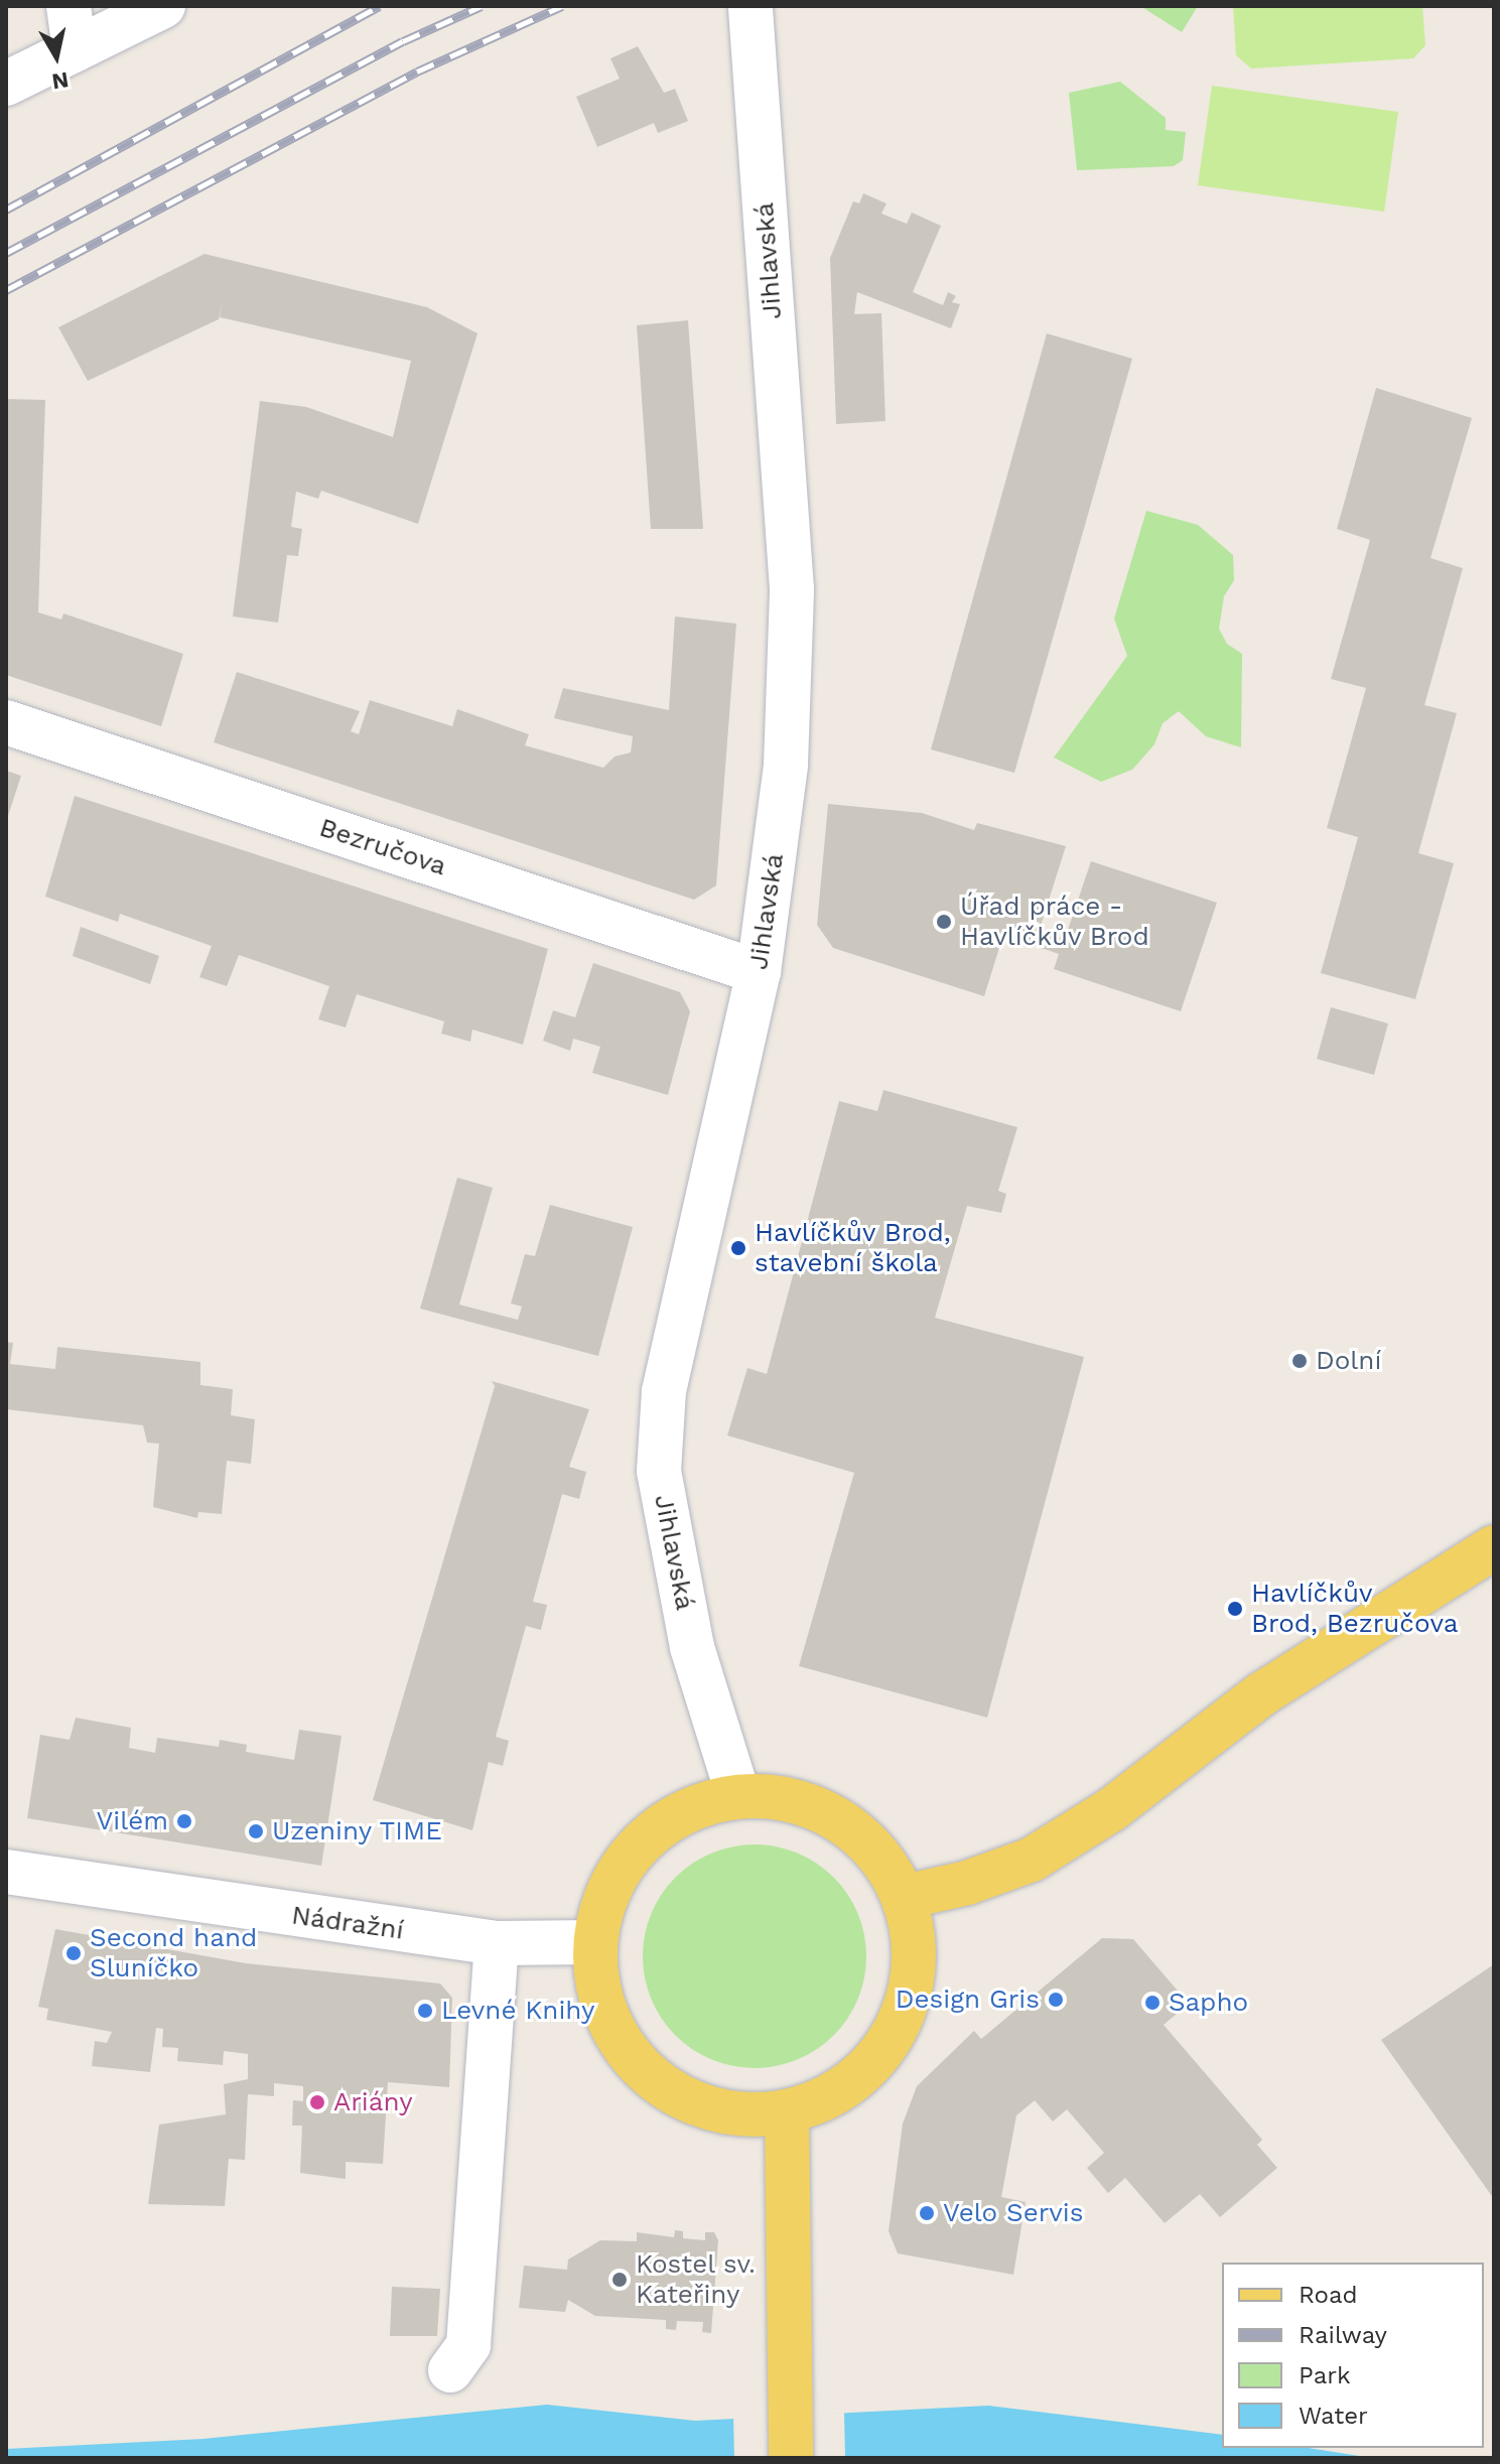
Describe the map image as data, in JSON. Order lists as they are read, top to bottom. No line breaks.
{"streets":{"street":["Jihlavská","Bezručova","Nádražní"]},"crossings":[["Jihlavská","Bezručova"]],"places":["Úřad práce - Havlíčkův Brod","Havlíčkův Brod, stavební škola","Dolní","Havlíčkův Brod, Bezručova","Vilém","Uzeniny TIME","Second hand Sluníčko","Design Gris","Sapho","Levné Knihy","Ariány","Velo Servis","Kostel sv. Kateřiny"],"legend":["Road","Railway","Park","Water"],"north":"bottom"}
